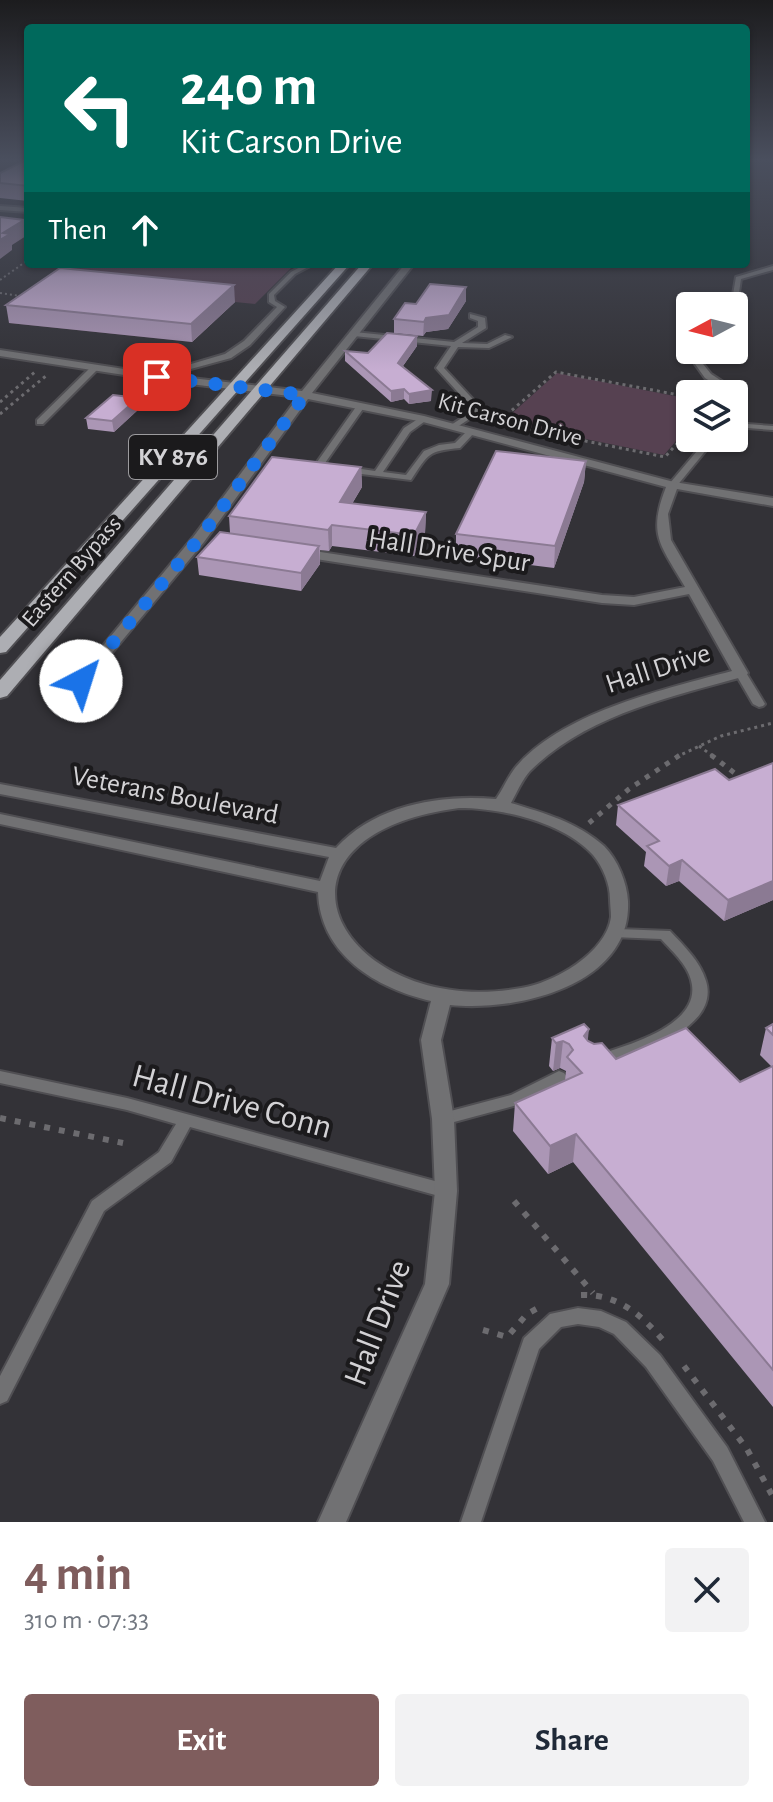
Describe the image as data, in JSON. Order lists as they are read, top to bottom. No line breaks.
{"streets":{"main road":["KY 876","Eastern Bypass"],"street":["Kit Carson Drive","Hall Drive Spur","Hall Drive","Veterans Boulevard"],"lane":["Hall Drive Conn"]},"crossings":[["Kit Carson Drive","Eastern Bypass"],["Kit Carson Drive","Hall Drive"],["Hall Drive Spur","Hall Drive"],["Hall Drive","Veterans Boulevard"],["Hall Drive","Hall Drive Conn"]],"north":"left","page":{"turn":["240 m","Kit Carson Drive"],"then":"Then","heading":["4 min","310 m · 07:33"],"buttons":["Exit","Share"]}}
